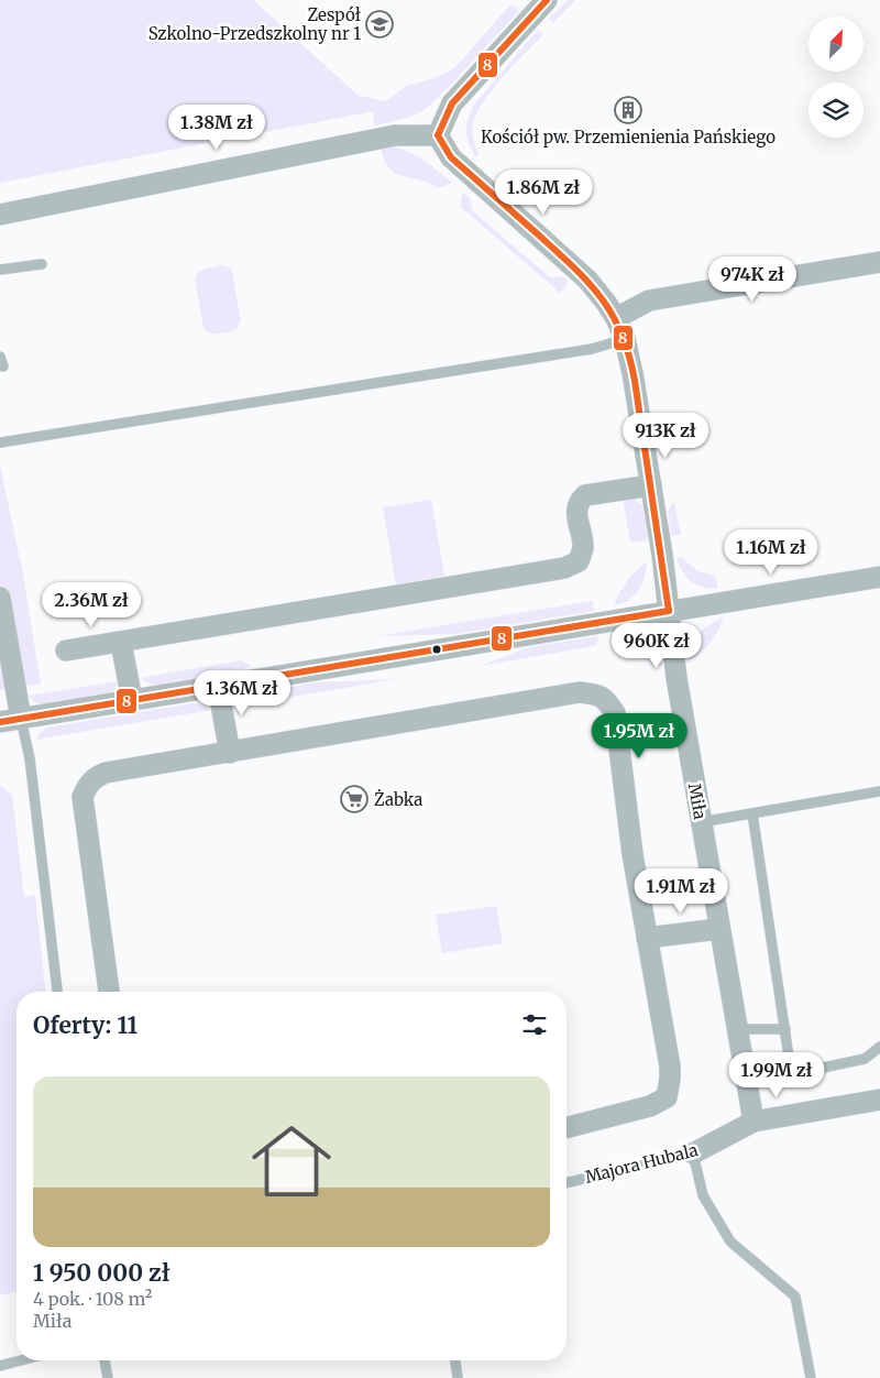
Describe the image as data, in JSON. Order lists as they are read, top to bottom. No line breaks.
{"streets":{"street":["Miła","Majora Hubala"]},"crossings":[["Miła","Majora Hubala"]],"places":{"school or university":["Zespół Szkolno-Przedszkolny nr 1"],"building":["Kościół pw. Przemienienia Pańskiego"],"supermarket":["Żabka"]},"lines":["transit line 8"],"north":"top right","page":{"price":["1.38M zł","1.86M zł","974K zł","913K zł","1.16M zł","2.36M zł","960K zł","1.36M zł","1.95M zł","1.91M zł","1.99M zł"],"heading":"Oferty: 11","list":[{"name":"1 950 000 zł","note":"4 pok. · 108 m² · Miła"}]}}
